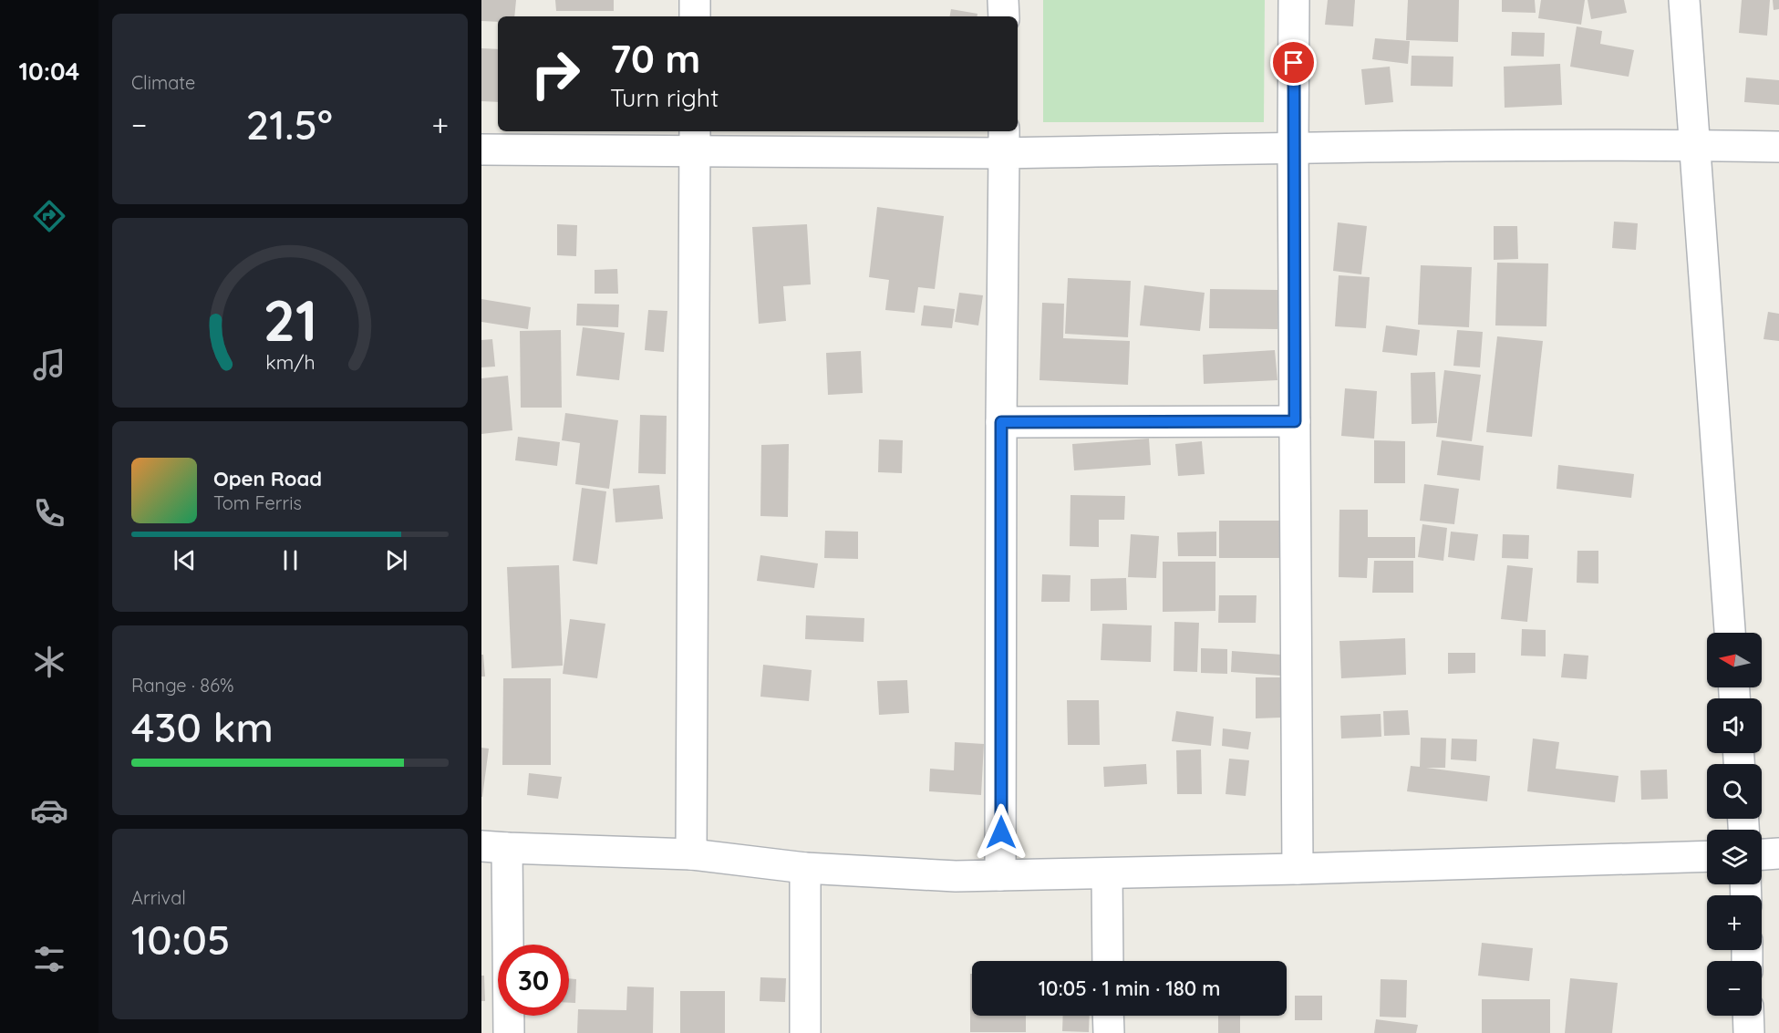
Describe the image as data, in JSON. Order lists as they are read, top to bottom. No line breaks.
{"north":"left","page":{"tabs":"10:04","tile":["Climate",["Range · 86%","430 km"],["Arrival","10:05"]],"turn":["70 m","Turn right"],"heat":["−","21.5°","+"],"song":["Open Road","Tom Ferris"],"map_buttons":["+","−"],"limit":"30","trip":"10:05 · 1 min · 180 m","gauge":["21","km/h"]}}
